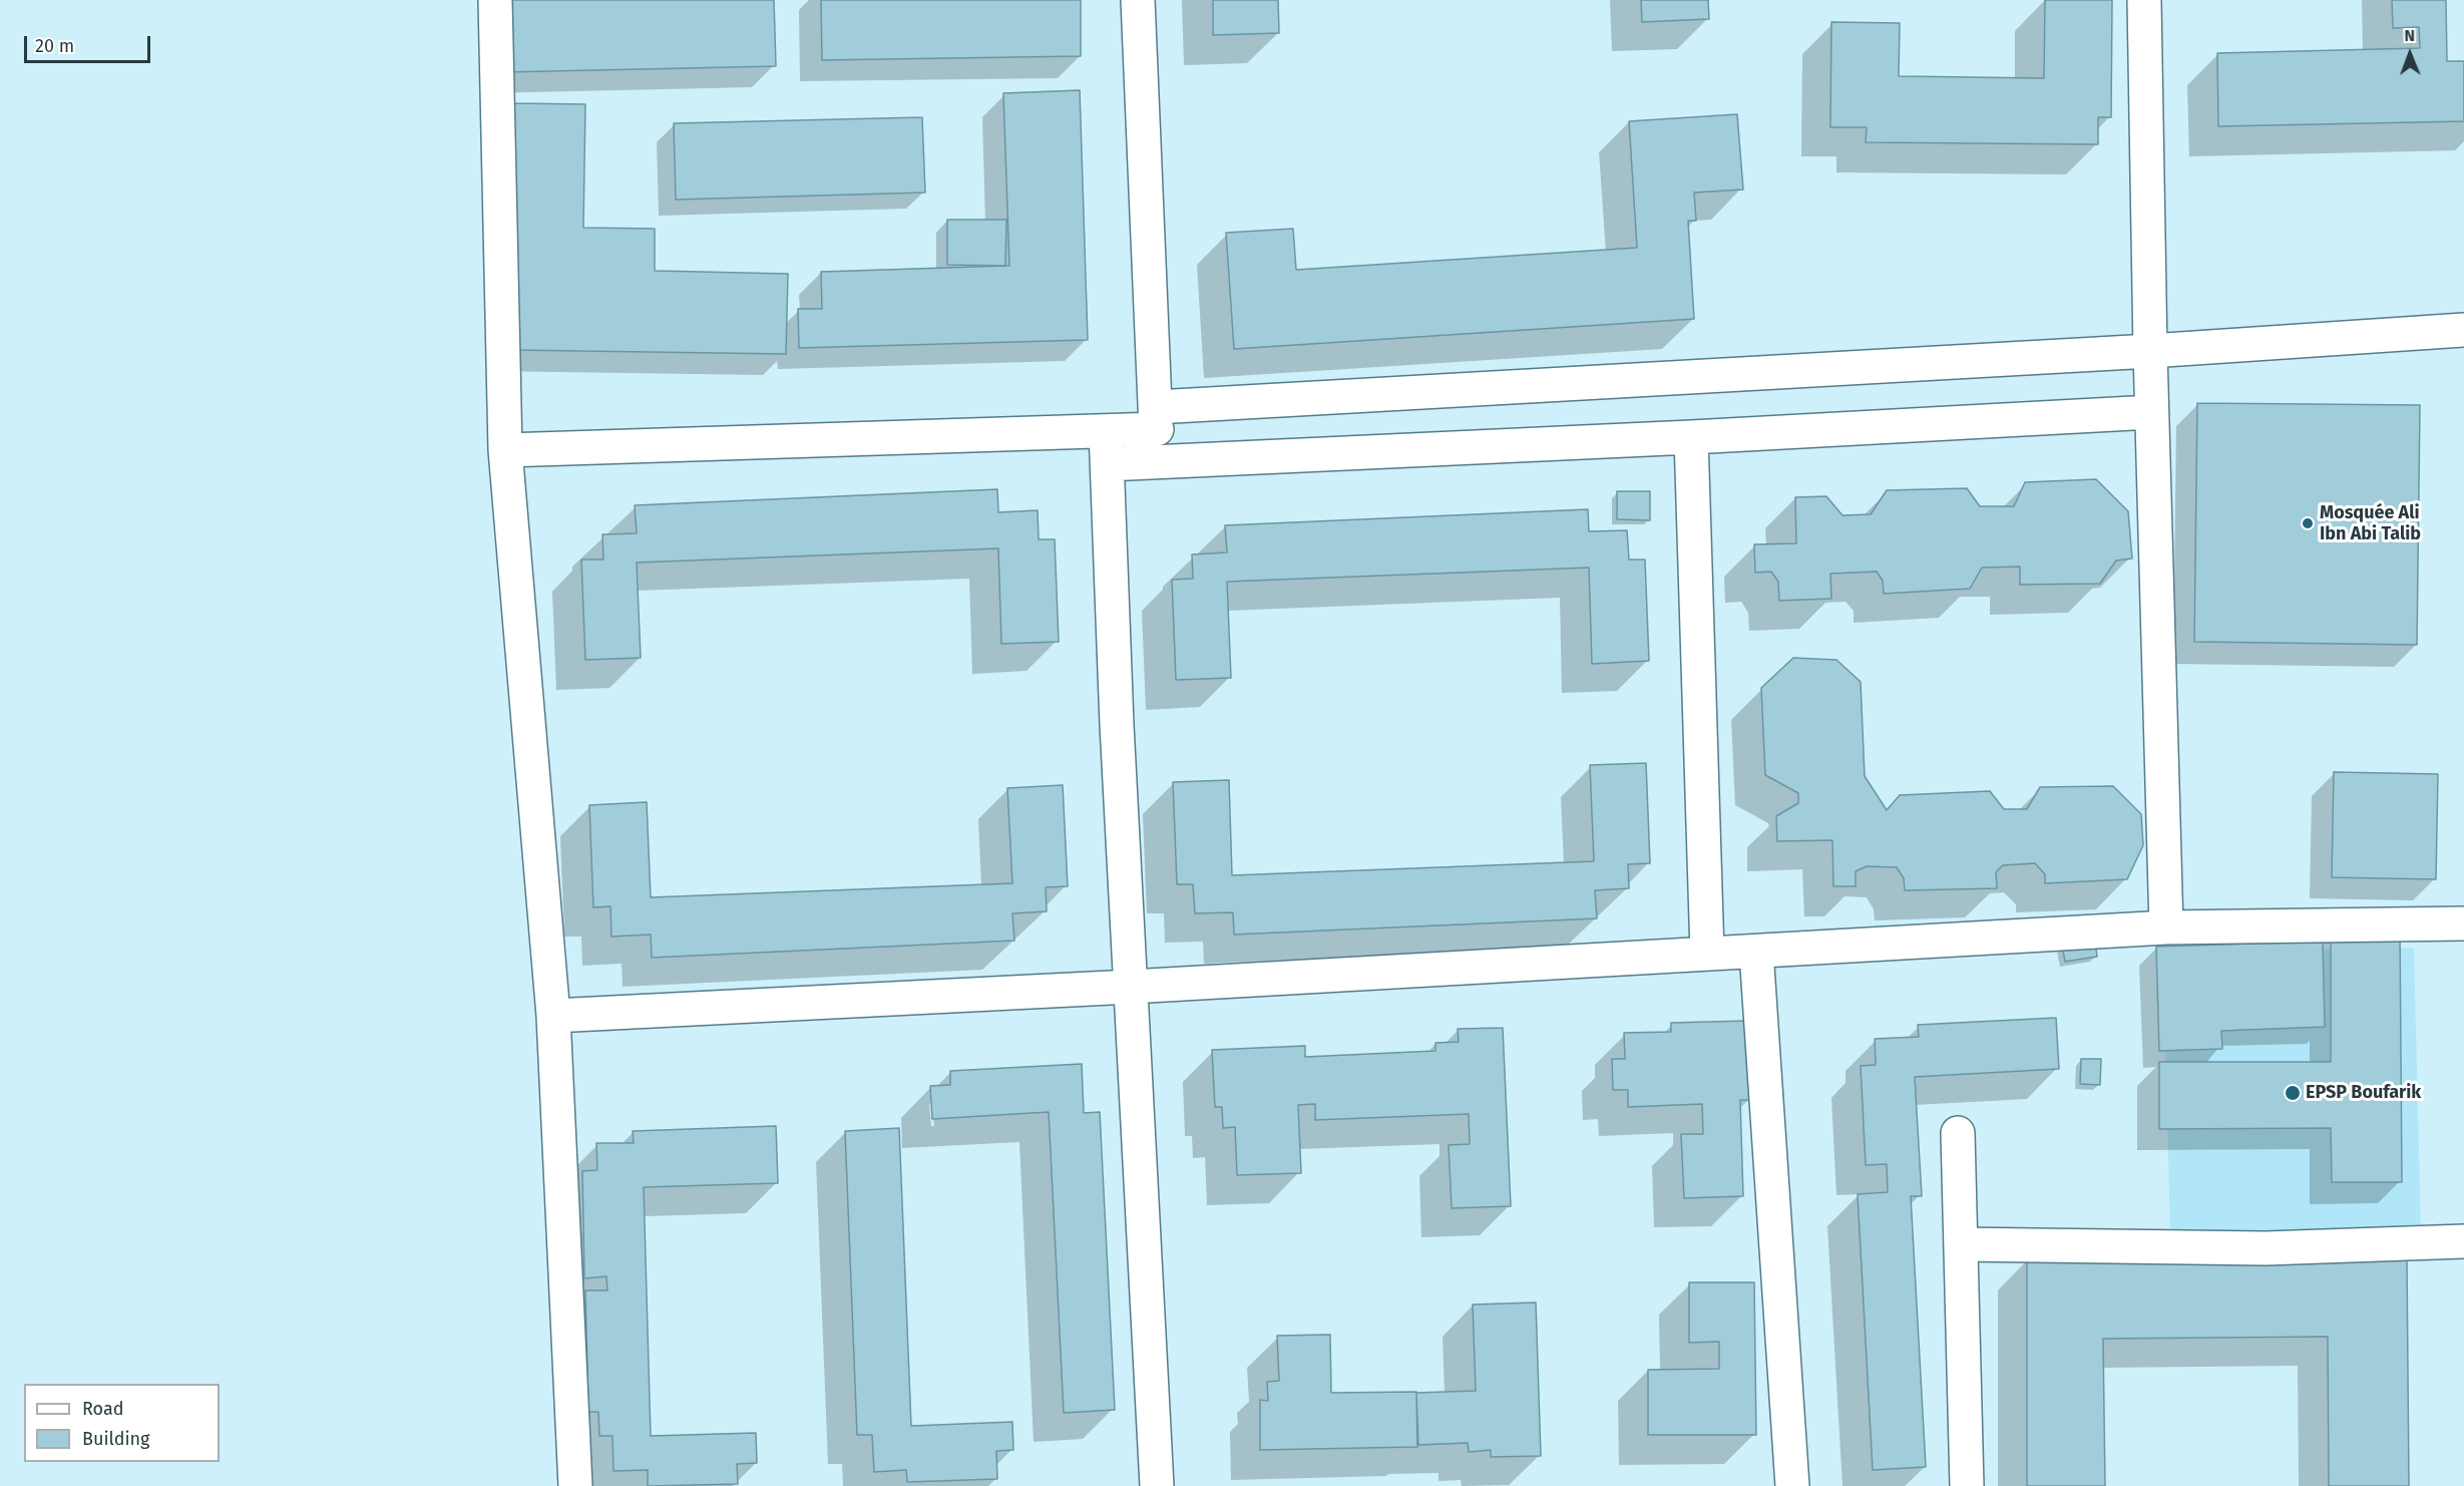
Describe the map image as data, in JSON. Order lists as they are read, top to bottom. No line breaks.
{"places":["Mosquée Ali Ibn Abi Talib","EPSP Boufarik"],"legend":["Road","Building"],"scale_bar":"20 m","north":"top"}
